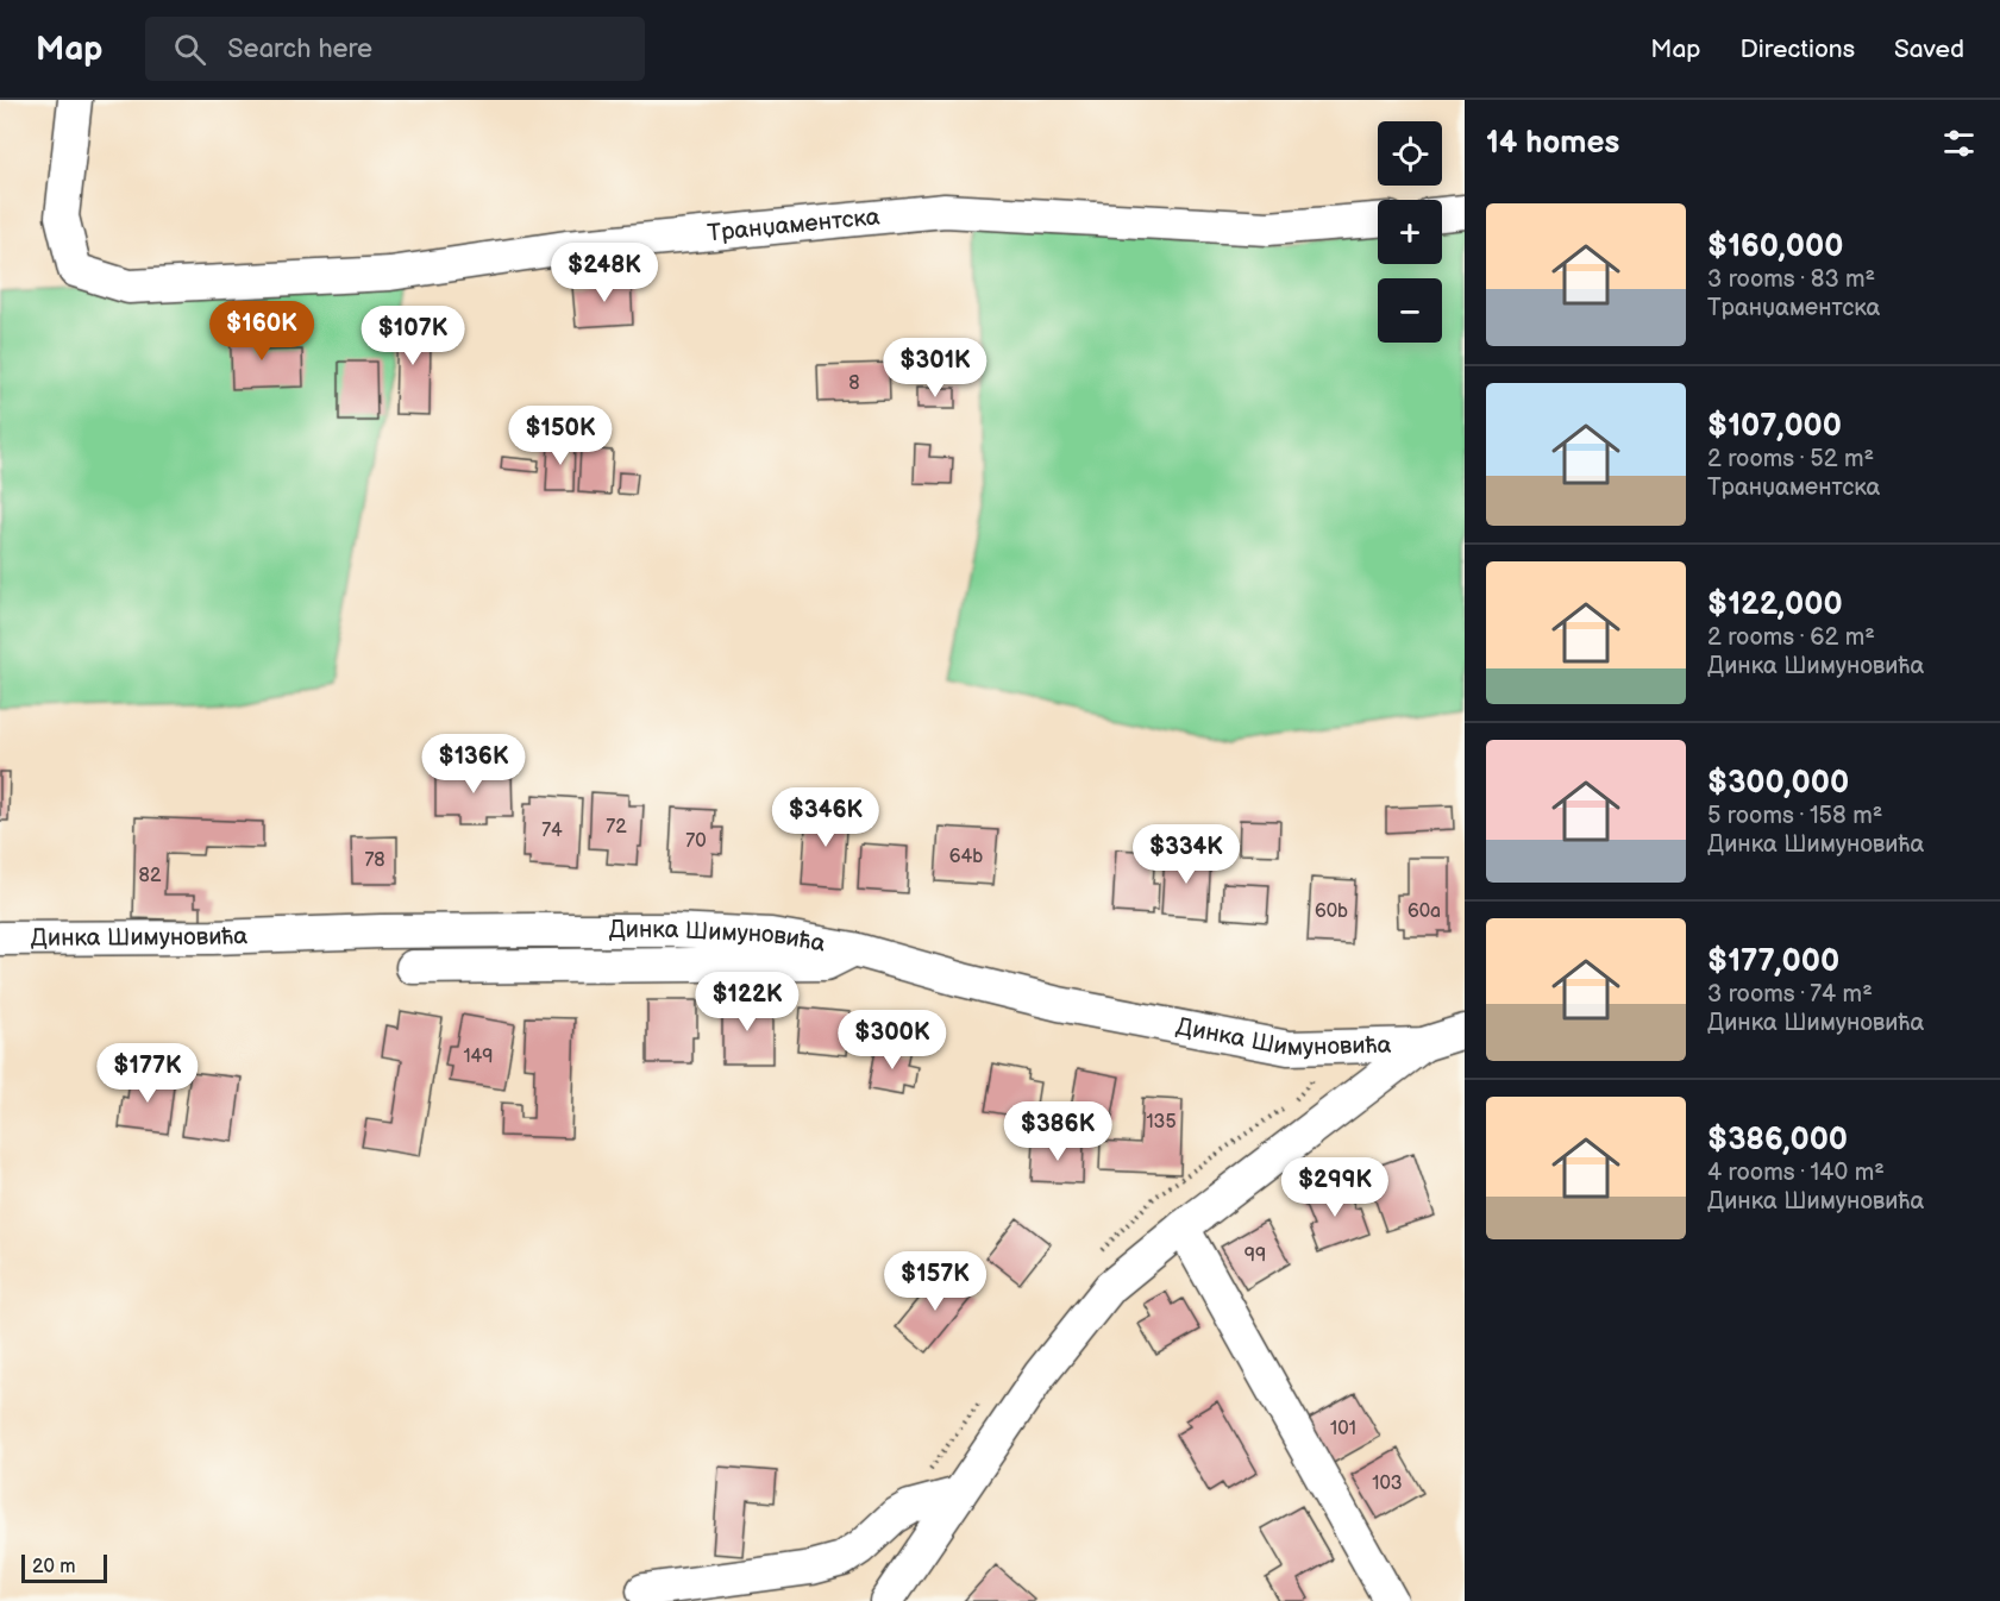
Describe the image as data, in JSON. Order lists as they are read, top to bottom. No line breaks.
{"streets":{"street":["Транџаментска","Динка Шимуновића"]},"house_numbers":["8","72","74","70","64b","78","82","60b","60a","149","135","99","101","103"],"scale_bar":"20 m","page":{"header":"Map","search":"Search here","nav":["Map","Directions","Saved"],"heading":"14 homes","map_buttons":["+","−"],"list":[{"name":"$160,000","note":"3 rooms · 83 m² · Транџаментска"},{"name":"$107,000","note":"2 rooms · 52 m² · Транџаментска"},{"name":"$122,000","note":"2 rooms · 62 m² · Динка Шимуновића"},{"name":"$300,000","note":"5 rooms · 158 m² · Динка Шимуновића"},{"name":"$177,000","note":"3 rooms · 74 m² · Динка Шимуновића"},{"name":"$386,000","note":"4 rooms · 140 m² · Динка Шимуновића"}],"price":["$248K","$160K","$107K","$301K","$150K","$136K","$346K","$334K","$122K","$300K","$177K","$386K","$299K","$157K"],"scale":"20 m"}}
